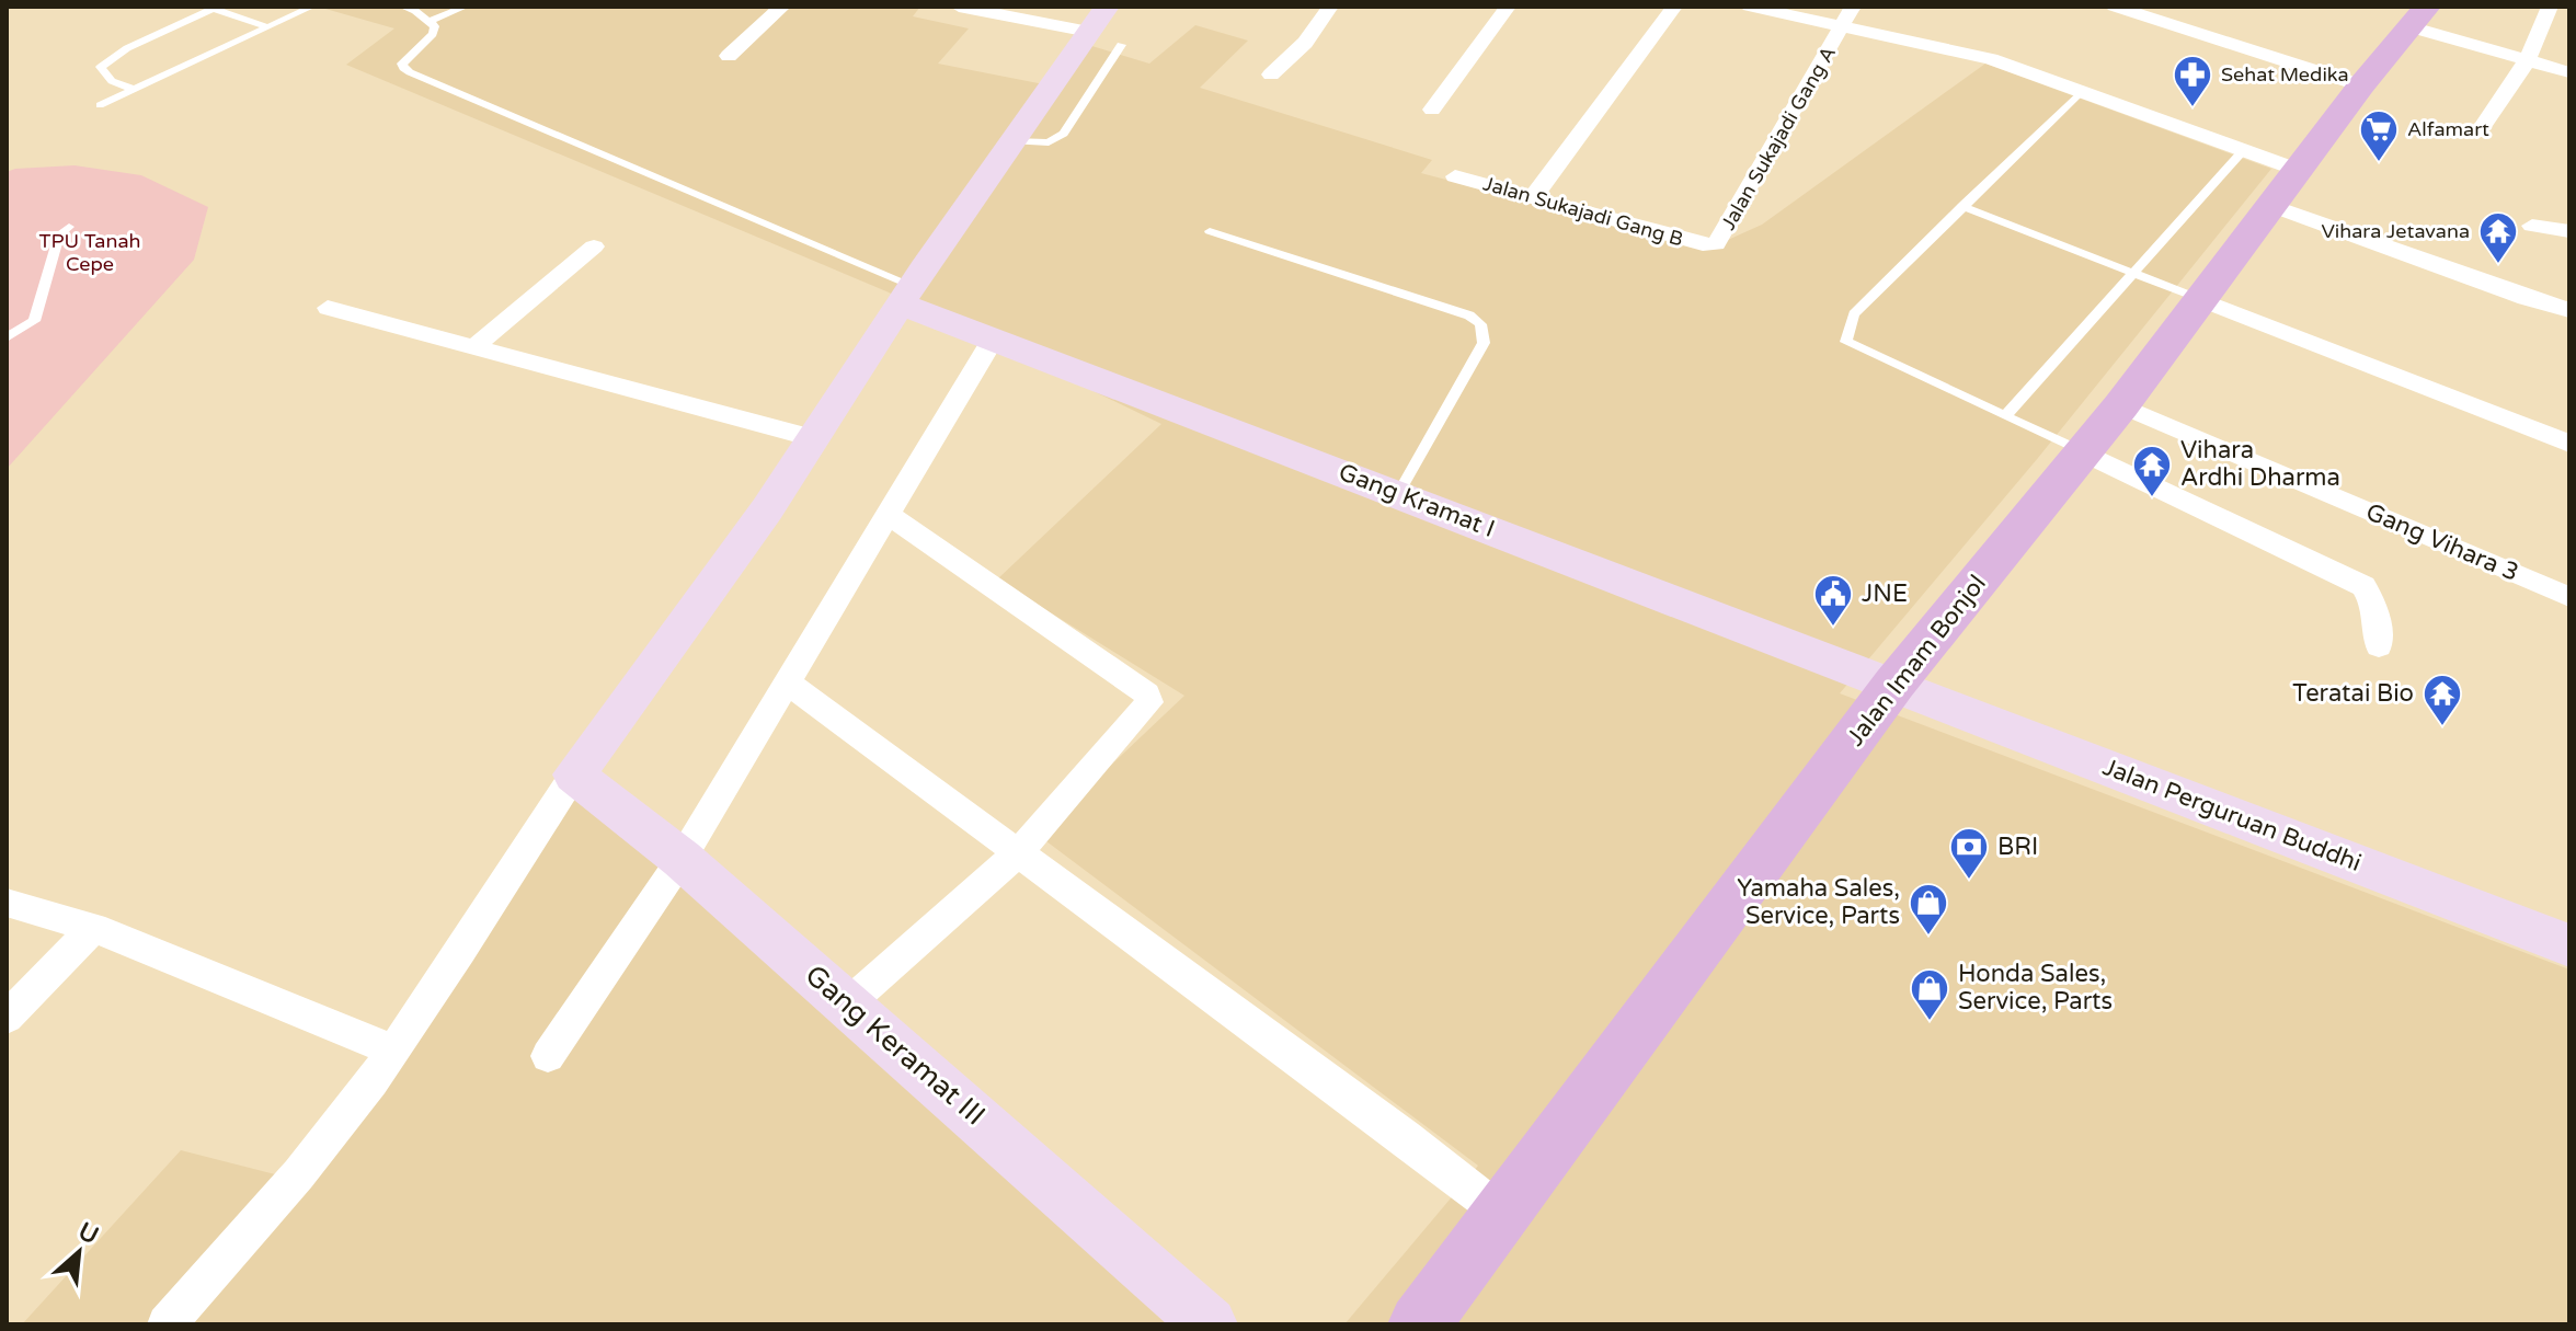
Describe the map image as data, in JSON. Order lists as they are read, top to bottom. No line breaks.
{"streets":{"main road":["Jalan Imam Bonjol"],"street":["Jalan Sukajadi Gang A","Jalan Sukajadi Gang B","Gang Kramat I","Gang Vihara 3","Jalan Perguruan Buddhi","Gang Keramat III"]},"crossings":[["Jalan Sukajadi Gang A","Jalan Sukajadi Gang B"],["Gang Kramat I","Jalan Imam Bonjol"],["Gang Kramat I","Jalan Perguruan Buddhi"],["Gang Vihara 3","Jalan Imam Bonjol"],["Jalan Imam Bonjol","Jalan Perguruan Buddhi"]],"parks":["TPU Tanah Cepe"],"places":{"pharmacy":["Sehat Medika"],"supermarket":["Alfamart"],"temple":["Vihara Jetavana","Vihara Ardhi Dharma","Teratai Bio"],"public building":["JNE"],"bank":["BRI"],"shop":["Yamaha Sales, Service, Parts","Honda Sales, Service, Parts"]},"north":"top right"}
